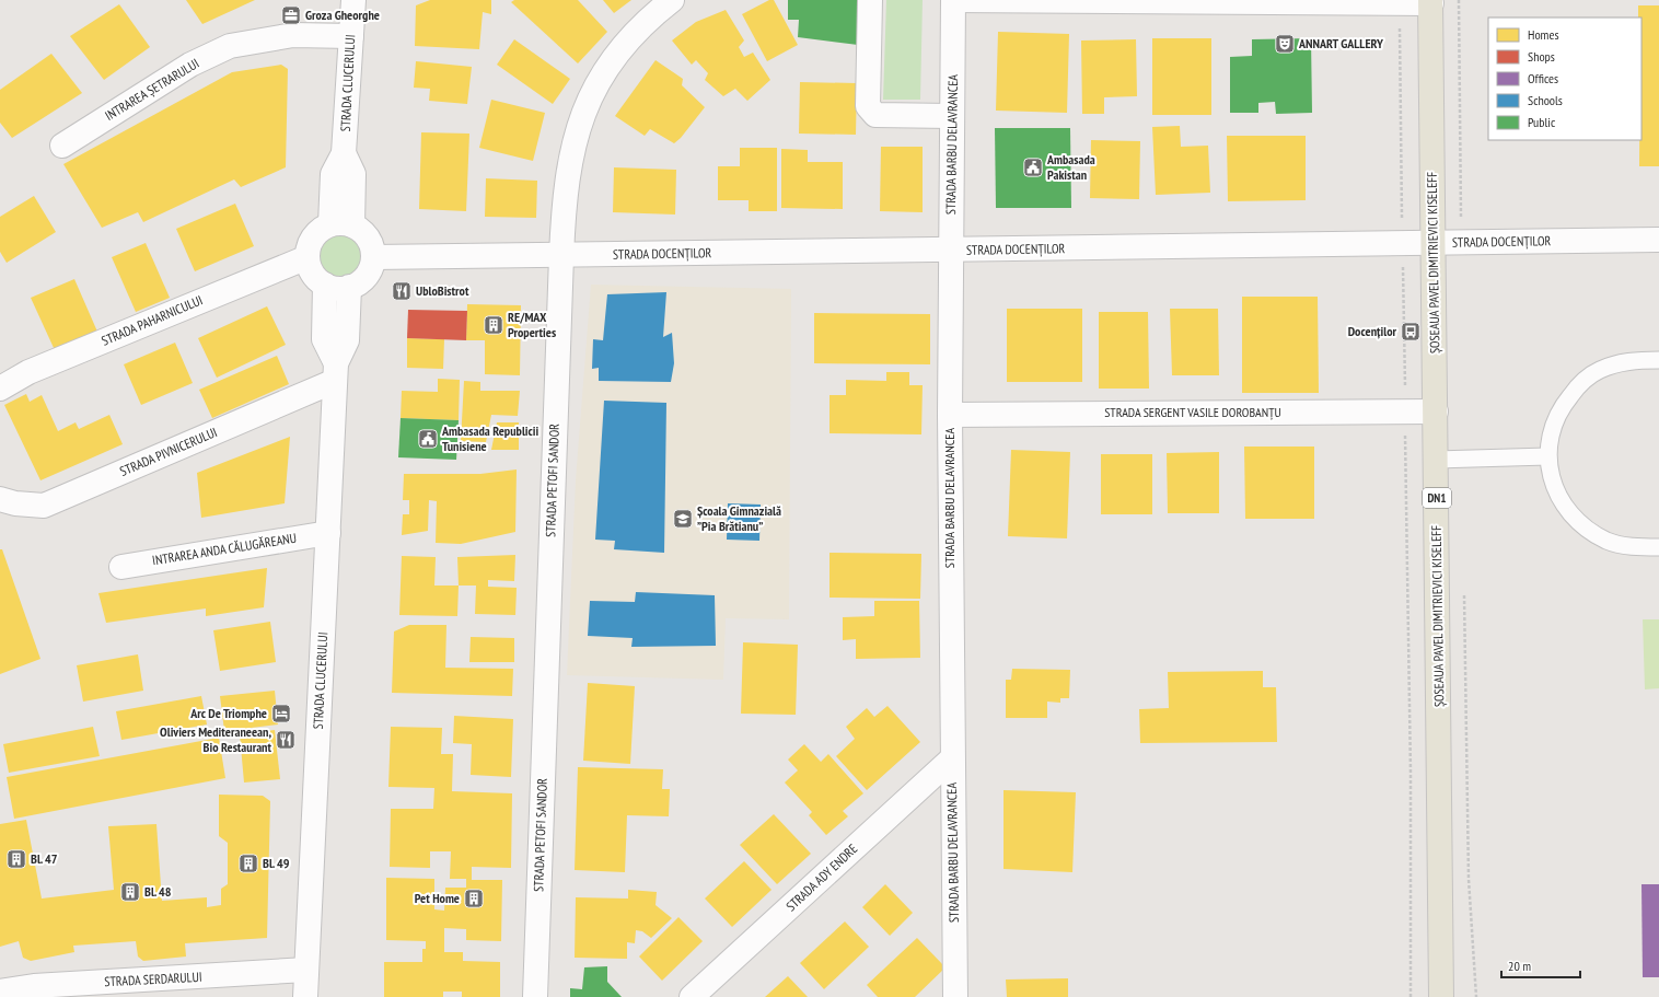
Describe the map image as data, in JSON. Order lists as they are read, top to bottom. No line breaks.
{"streets":{"main road":["ȘOSEAUA PAVEL DIMITRIEVICI KISELEFF","DN1"],"street":["STRADA CLUCERULUI","INTRAREA ȘETRARULUI","STRADA BARBU DELAVRANCEA","STRADA DOCENȚILOR","STRADA PAHARNICULUI","STRADA SERGENT VASILE DOROBANȚU","STRADA PIVNICERULUI","STRADA PETOFI SANDOR","INTRAREA ANDA CĂLUGĂREANU","STRADA ADY ENDRE","STRADA SERDARULUI"]},"crossings":[["STRADA CLUCERULUI","INTRAREA ȘETRARULUI"],["STRADA CLUCERULUI","STRADA DOCENȚILOR"],["STRADA CLUCERULUI","STRADA PAHARNICULUI"],["STRADA CLUCERULUI","STRADA PIVNICERULUI"],["STRADA CLUCERULUI","INTRAREA ANDA CĂLUGĂREANU"],["STRADA CLUCERULUI","STRADA SERDARULUI"],["STRADA BARBU DELAVRANCEA","STRADA DOCENȚILOR"],["STRADA BARBU DELAVRANCEA","STRADA SERGENT VASILE DOROBANȚU"],["STRADA BARBU DELAVRANCEA","STRADA ADY ENDRE"],["STRADA DOCENȚILOR","ȘOSEAUA PAVEL DIMITRIEVICI KISELEFF"],["STRADA DOCENȚILOR","STRADA PAHARNICULUI"],["STRADA DOCENȚILOR","STRADA PETOFI SANDOR"],["ȘOSEAUA PAVEL DIMITRIEVICI KISELEFF","STRADA SERGENT VASILE DOROBANȚU"]],"places":{"office":["Groza Gheorghe"],"theatre":["ANNART GALLERY"],"public building":["Ambasada Pakistan","Ambasada Republicii Tunisiene"],"restaurant":["UbloBistrot","Oliviers Mediteraneean, Bio Restaurant"],"building":["RE/MAX Properties","Bl. 47","Bl. 49","Bl. 48","Pet Home"],"bus stop":["Docenților"],"school or university":["Școala Gimnazială ”Pia Brătianu”"],"hotel":["Arc De Triomphe"]},"legend":["Homes","Shops","Offices","Schools","Public"],"scale_bar":"20 m"}
